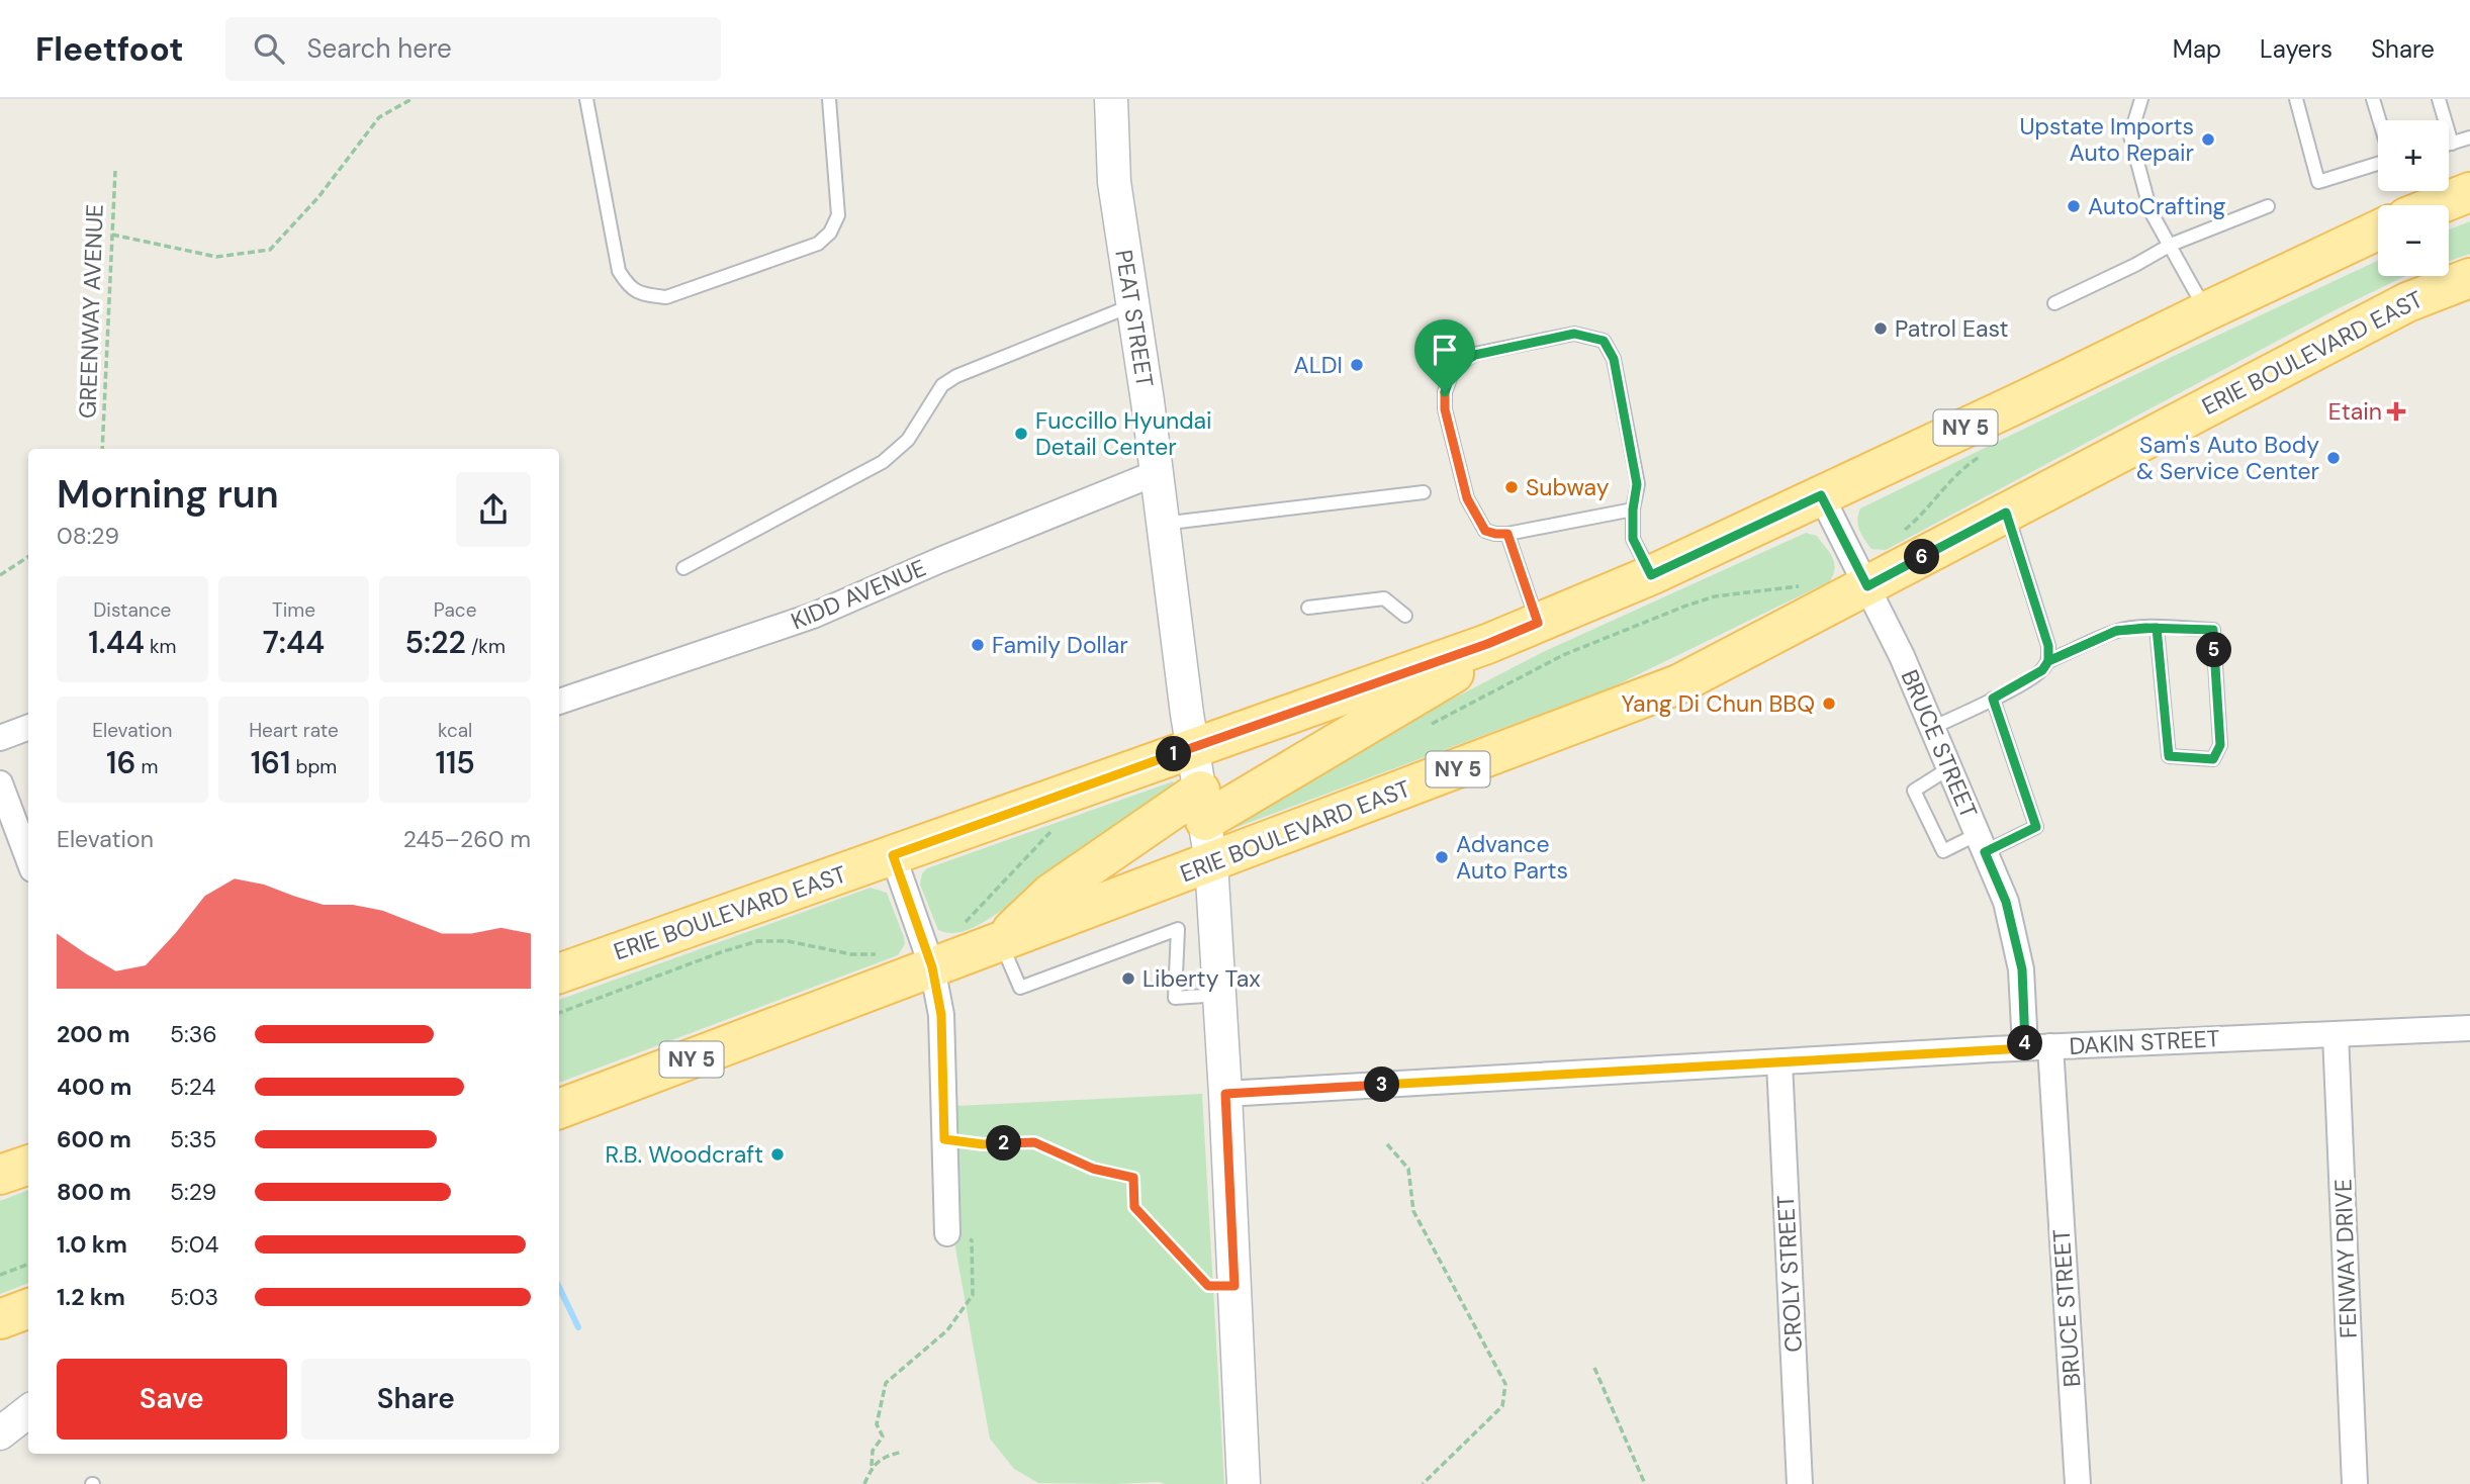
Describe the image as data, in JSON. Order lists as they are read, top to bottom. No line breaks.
{"streets":{"main road":["ERIE BOULEVARD EAST","NY 5"],"street":["PEAT STREET","KIDD AVENUE","BRUCE STREET","DAKIN STREET","FENWAY DRIVE","CROLY STREET"],"path":["GREENWAY AVENUE"]},"crossings":[["PEAT STREET","ERIE BOULEVARD EAST"],["PEAT STREET","KIDD AVENUE"],["PEAT STREET","DAKIN STREET"],["ERIE BOULEVARD EAST","BRUCE STREET"],["BRUCE STREET","DAKIN STREET"],["DAKIN STREET","FENWAY DRIVE"],["DAKIN STREET","CROLY STREET"]],"places":{"other":["Upstate Imports Auto Repair","AutoCrafting","Patrol East","ALDI","Fuccillo Hyundai Detail Center","Sam's Auto Body & Service Center","Subway","Family Dollar","Yang Di Chun BBQ","Advance Auto Parts","Liberty Tax","R.B. Woodcraft"],"health":["Etain"]},"page":{"header":"Fleetfoot","search":"Search here","nav":["Map","Layers","Share"],"map_buttons":["+","−"],"heading":["Morning run","08:29"],"pins":["6","5","1","4","3","2"],"stats":[["Distance","1.44 km"],["Time","7:44"],["Pace","5:22 /km"],["Elevation","16 m"],["Heart rate","161 bpm"],["kcal","115"]],"chart":["Elevation","245–260 m"],"list":[{"name":"200 m","note":"5:36"},{"name":"400 m","note":"5:24"},{"name":"600 m","note":"5:35"},{"name":"800 m","note":"5:29"},{"name":"1.0 km","note":"5:04"},{"name":"1.2 km","note":"5:03"}],"buttons":["Save","Share"]}}
